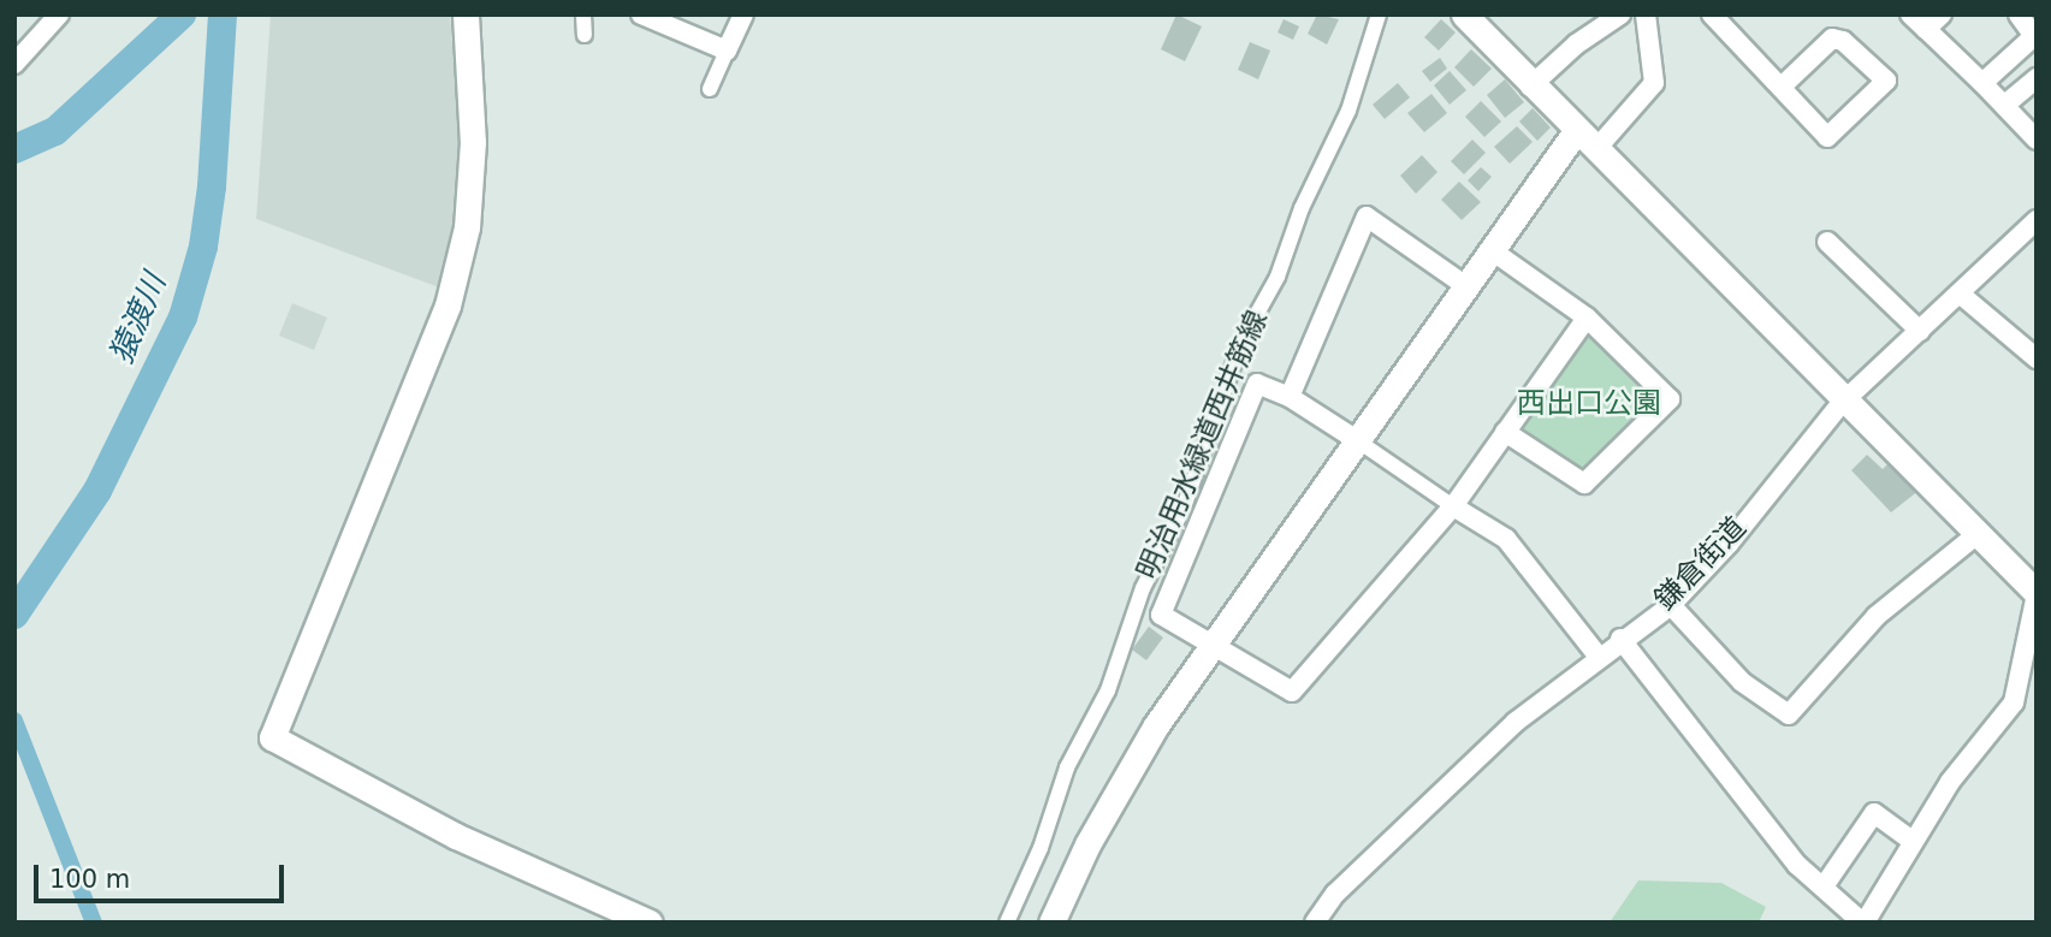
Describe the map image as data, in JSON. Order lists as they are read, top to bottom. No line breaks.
{"streets":{"street":["明治用水緑道西井筋線","鎌倉街道"]},"water":["猿渡川"],"parks":["西出口公園"],"scale_bar":"100 m"}
